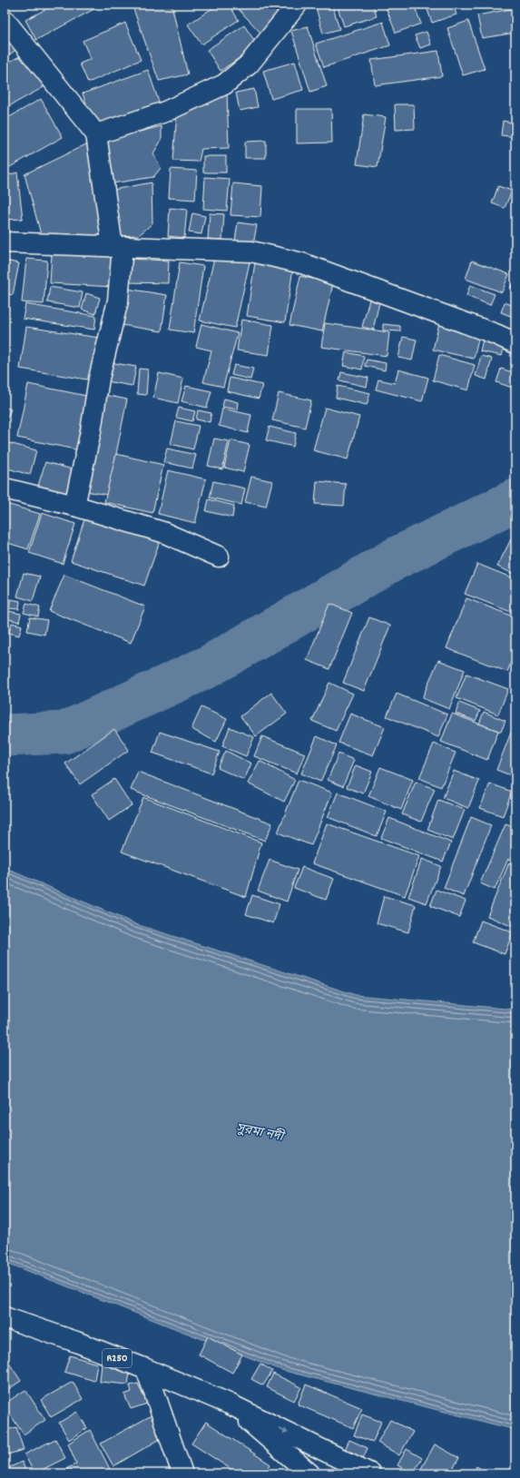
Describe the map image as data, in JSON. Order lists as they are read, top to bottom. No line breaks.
{"streets":{"street":["R250"]},"water":["সুরমা নদী"]}
